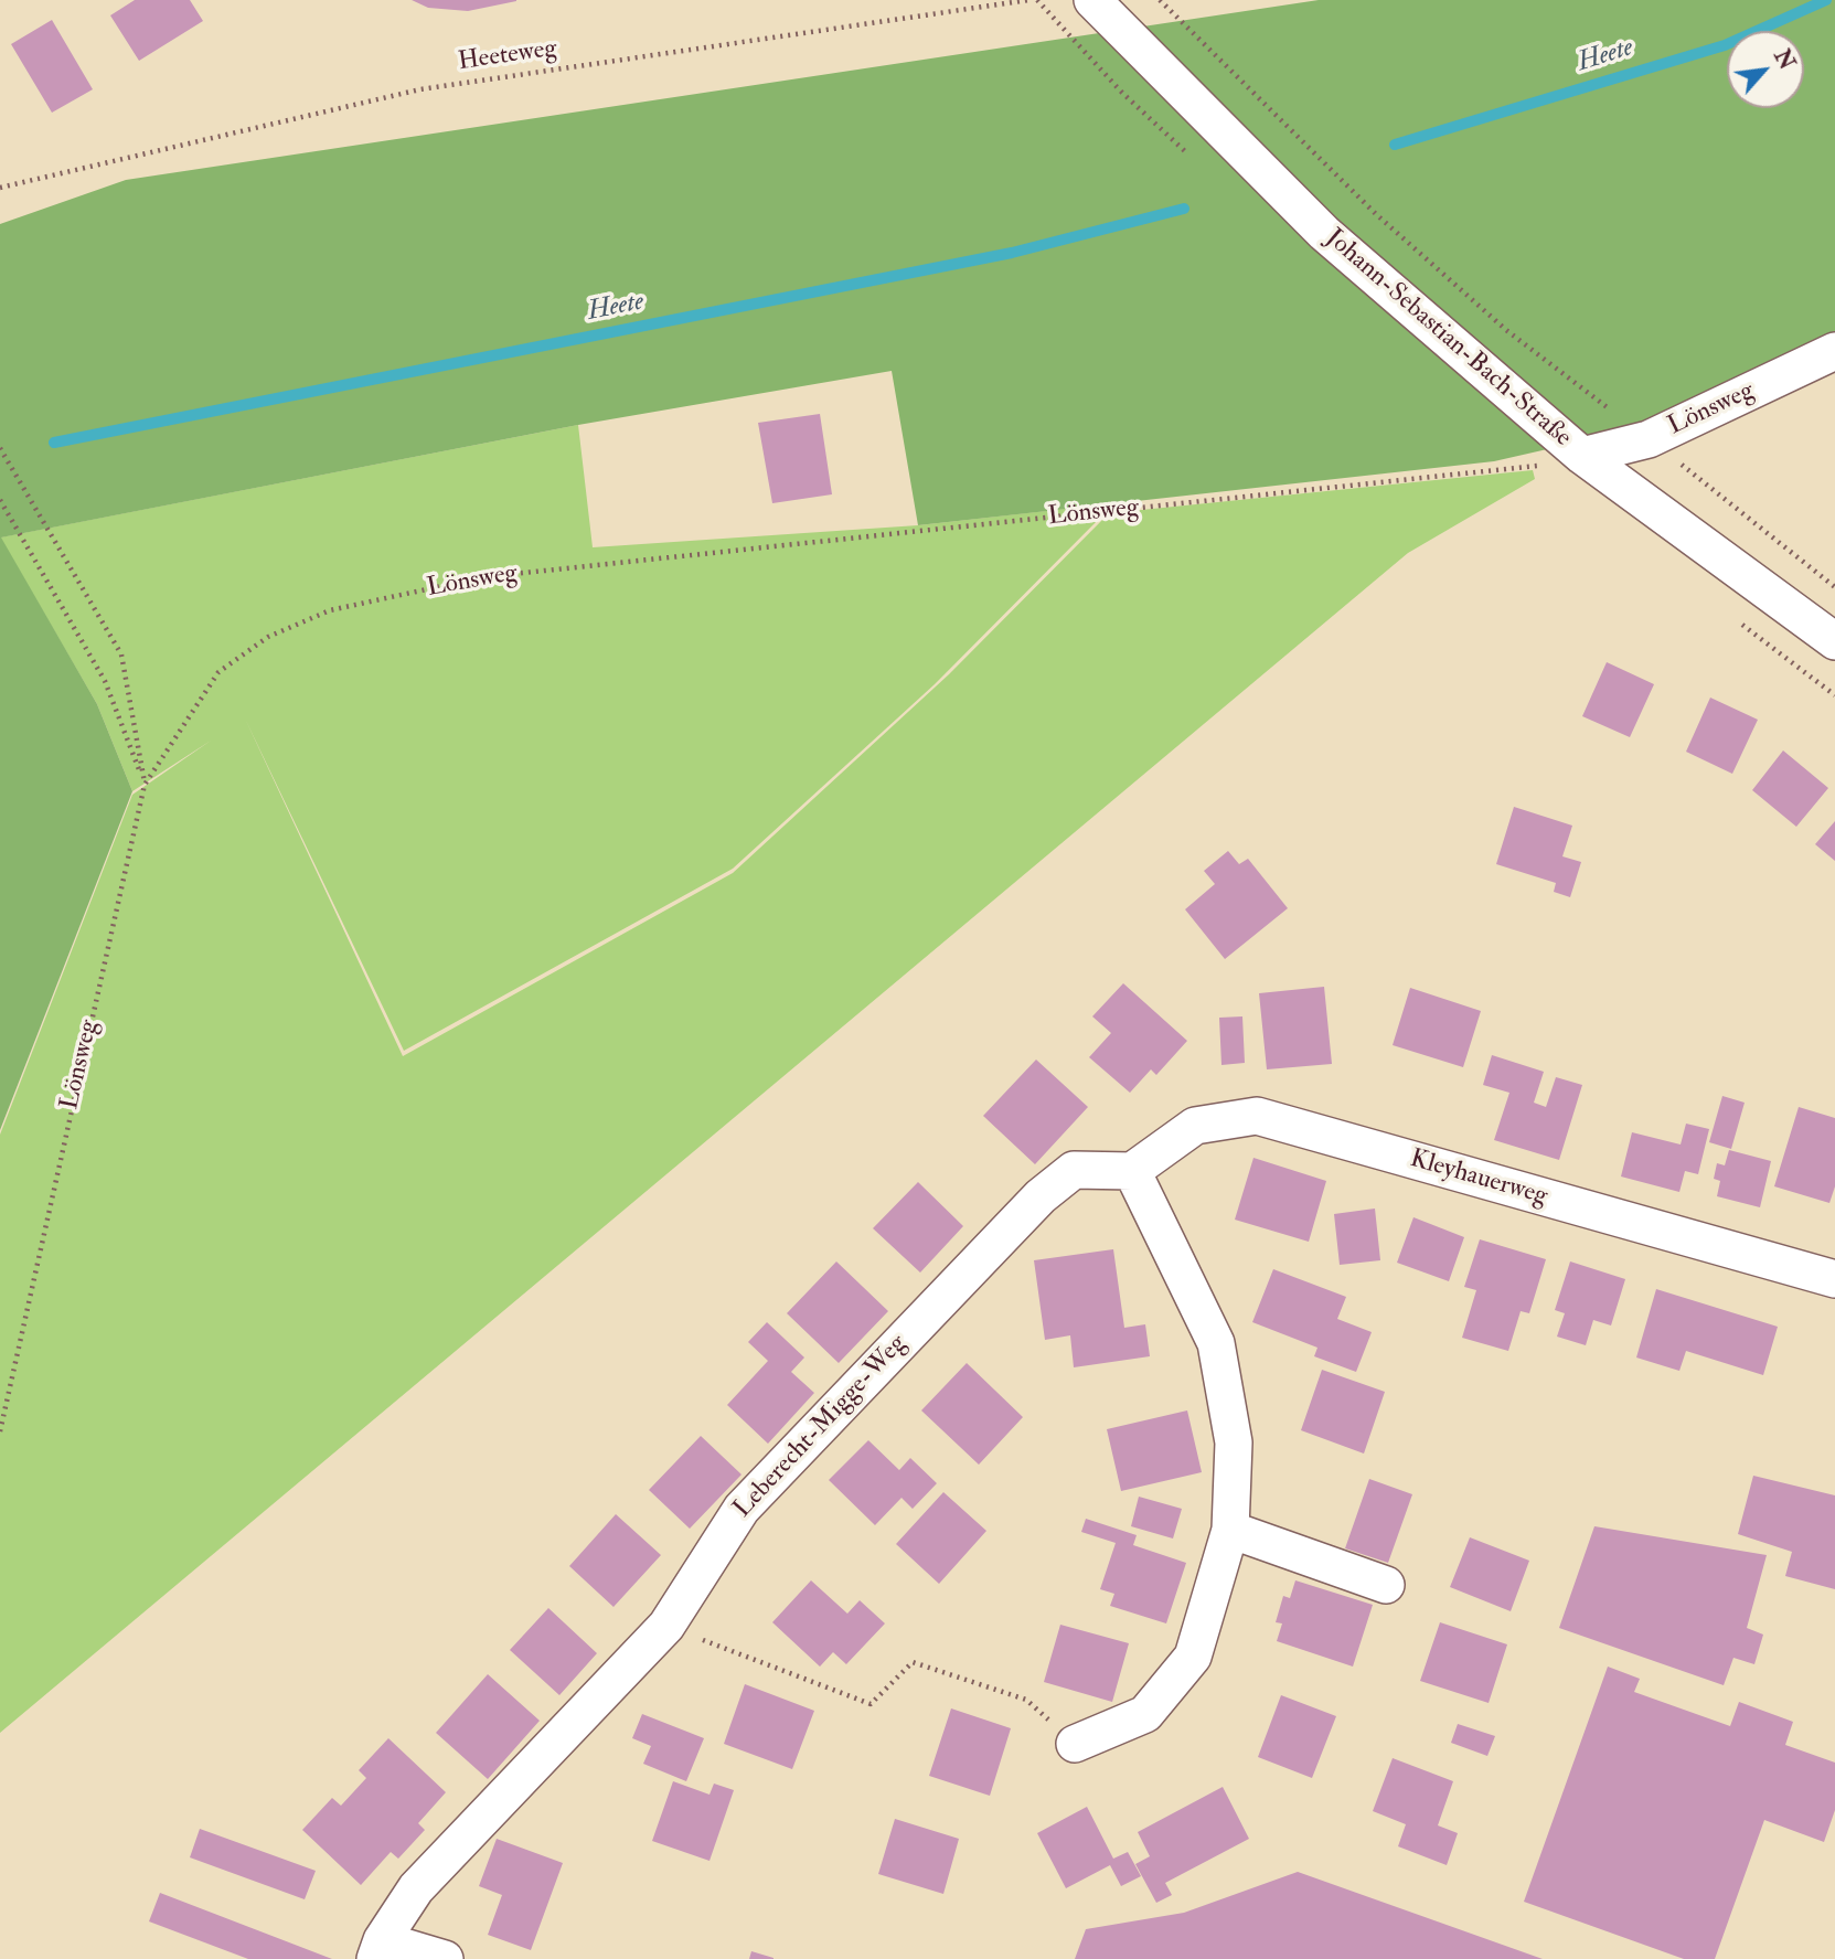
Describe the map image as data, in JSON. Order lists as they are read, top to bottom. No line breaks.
{"streets":{"street":["Johann-Sebastian-Bach-Straße","Lönsweg","Kleyhauerweg","Leberecht-Migge-Weg"],"path":["Heeteweg"]},"crossings":[["Johann-Sebastian-Bach-Straße","Lönsweg"],["Kleyhauerweg","Leberecht-Migge-Weg"]],"water":["Heete"],"north":"top right"}
